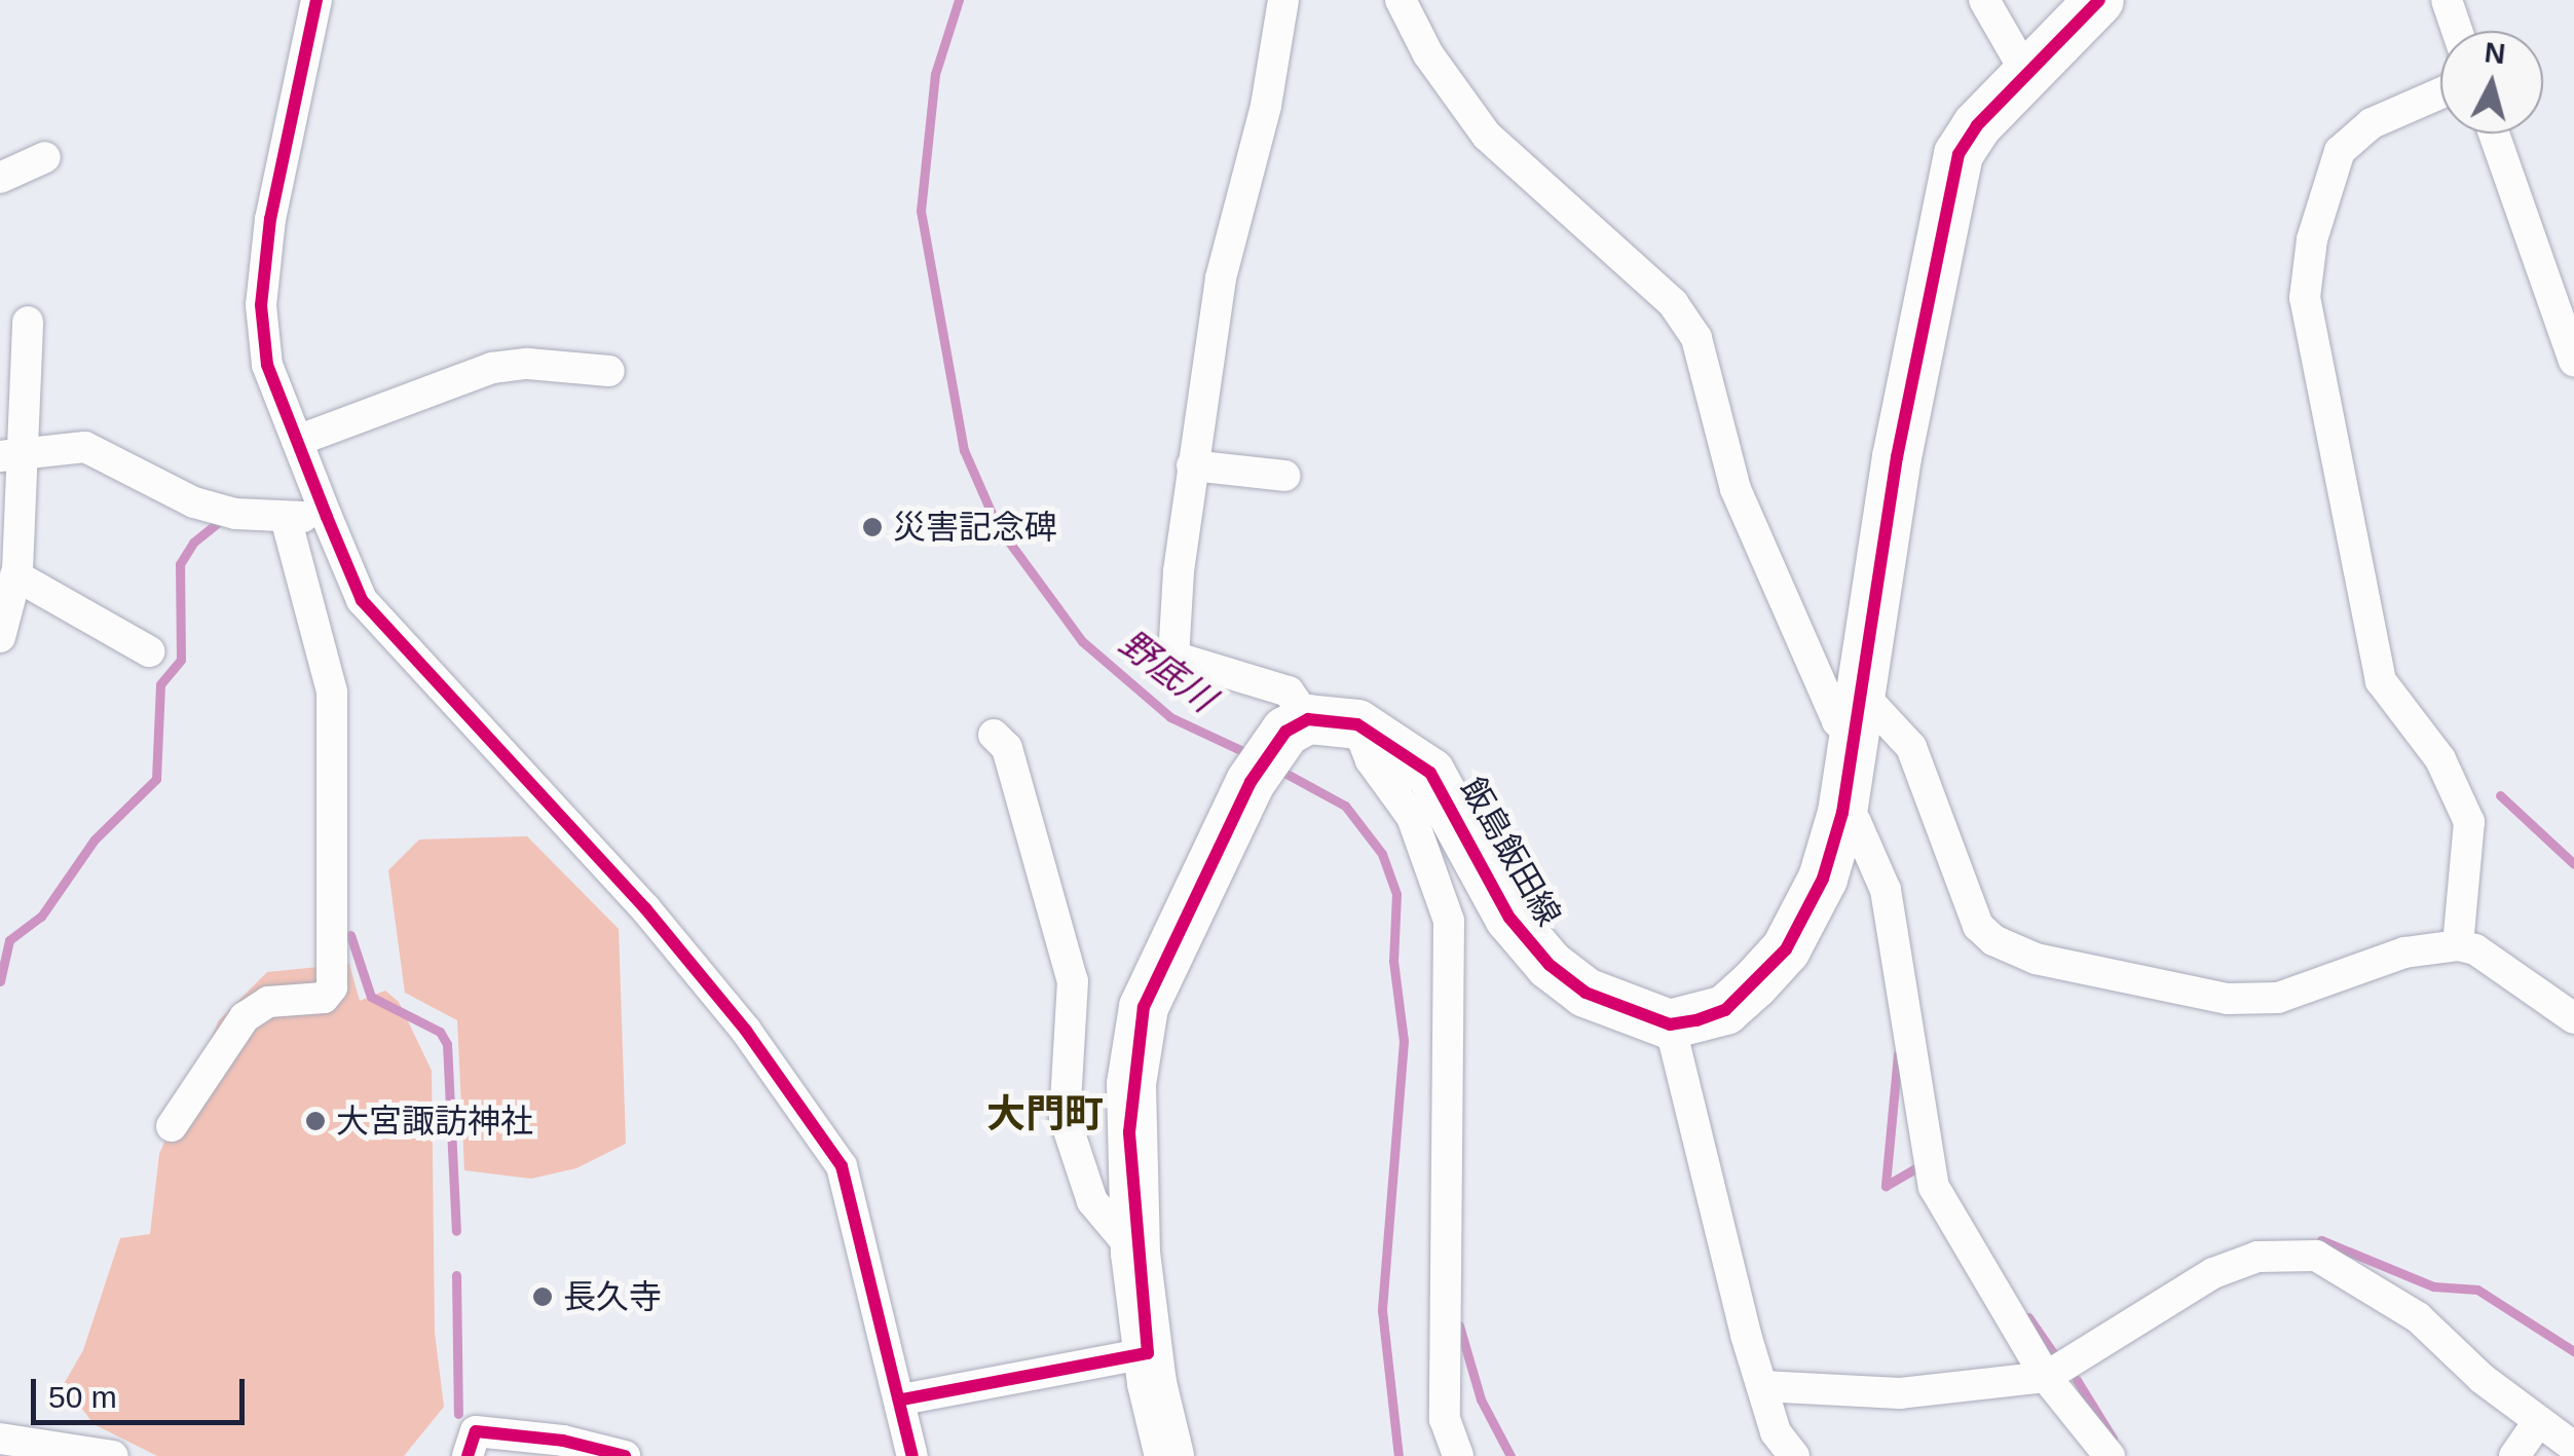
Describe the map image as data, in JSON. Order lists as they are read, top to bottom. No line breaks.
{"streets":{"main road":["飯島飯田線"]},"districts":["大門町"],"water":["野底川"],"places":["災害記念碑","大宮諏訪神社","長久寺"],"scale_bar":"50 m","north":"top"}
